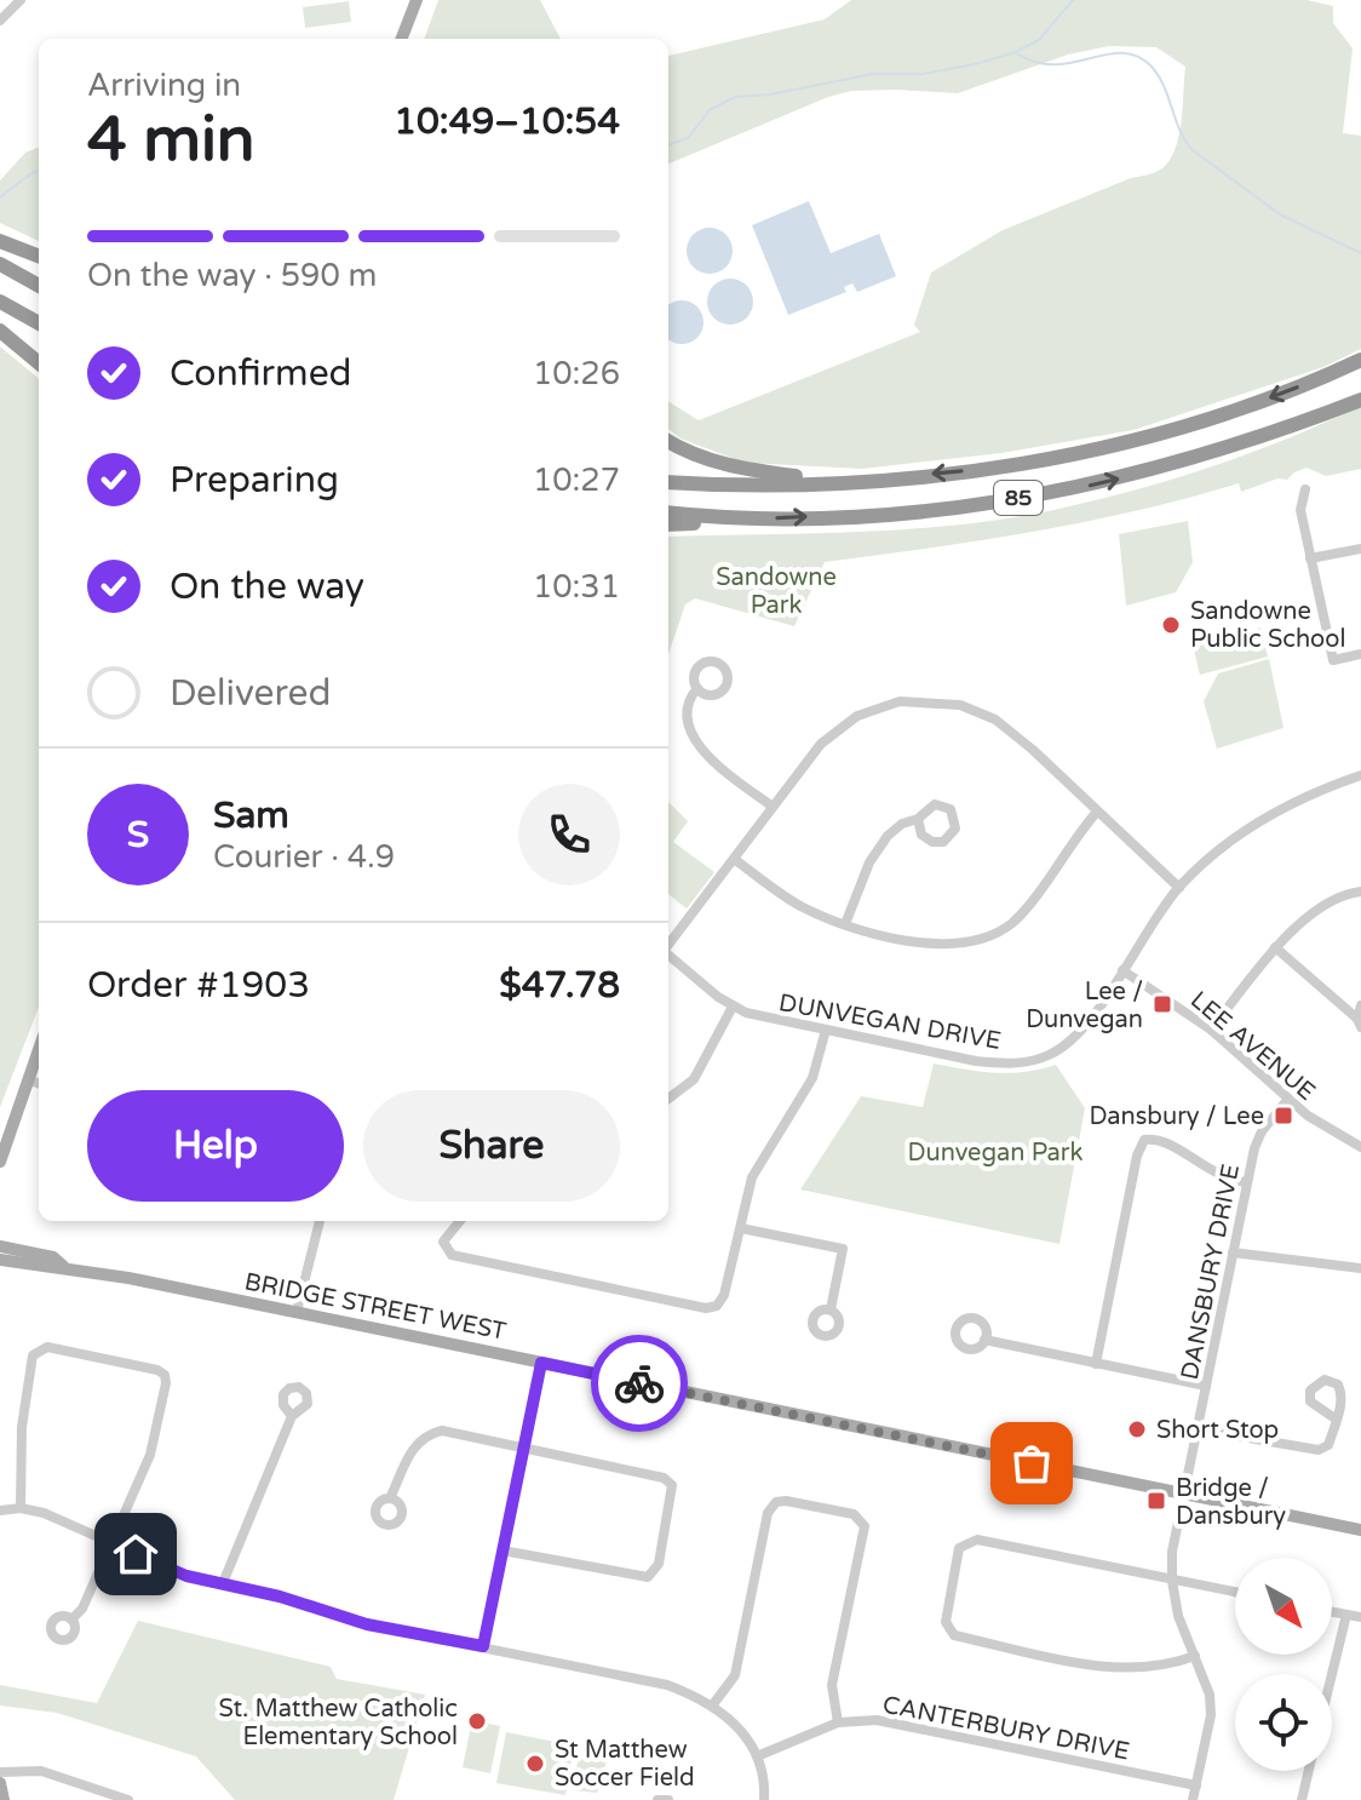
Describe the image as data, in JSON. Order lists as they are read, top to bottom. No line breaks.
{"streets":{"highway":["85"],"main road":["BRIDGE STREET WEST"],"street":["DUNVEGAN DRIVE","LEE AVENUE","DANSBURY DRIVE","CANTERBURY DRIVE"]},"crossings":[["DUNVEGAN DRIVE","LEE AVENUE"],["LEE AVENUE","DANSBURY DRIVE"],["DANSBURY DRIVE","BRIDGE STREET WEST"],["DANSBURY DRIVE","CANTERBURY DRIVE"]],"parks":["Sandowne Park","Dunvegan Park"],"places":{"other":["Sandowne Public School","Short Stop","St. Matthew Catholic Elementary School","St Matthew Soccer Field"],"transit":["Lee / Dunvegan","Dansbury / Lee","Bridge / Dansbury"]},"north":"bottom right","page":{"heading":["4 min","Arriving in","10:49–10:54"],"panel":["Sam","Courier · 4.9","Order #1903","$47.78"],"bar":"On the way · 590 m","list":[["Confirmed","10:26"],["Preparing","10:27"],["On the way","10:31"],"Delivered"],"round":"S","buttons":["Help","Share"]}}
